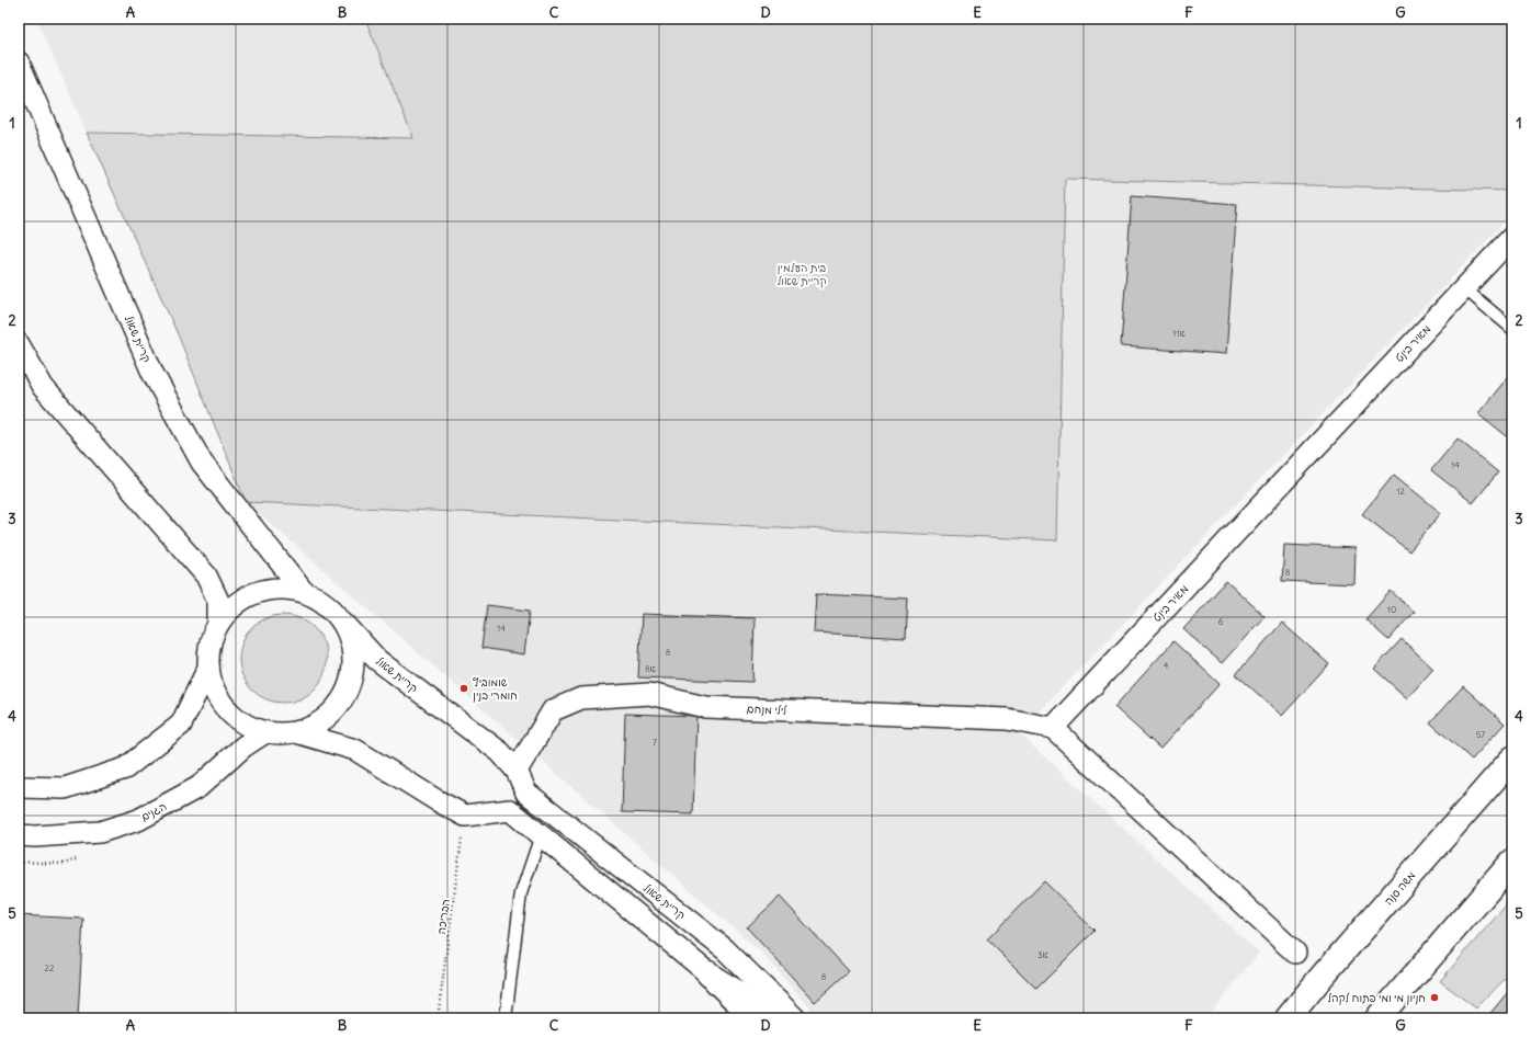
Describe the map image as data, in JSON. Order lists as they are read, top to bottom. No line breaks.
{"streets":{"main road":["משה סנה"],"street":["קריית שאול","מאיר בינט","לילי מנחם","הגנים"],"path":["הבריכה"]},"crossings":[["קריית שאול","לילי מנחם"],["קריית שאול","הגנים"],["קריית שאול","הבריכה"],["מאיר בינט","לילי מנחם"]],"parks":["בית העלמין קריית שאול"],"places":["שומוביץ חומרי בנין","חניון מי ומי פתוח לקהל"],"house_numbers":["11א","14","12","8","10","6","14","8","4","8א","57","7","3א","22","8"],"grid":{"columns":["A","B","C","D","E","F","G"],"rows":["1","2","3","4","5"]}}
